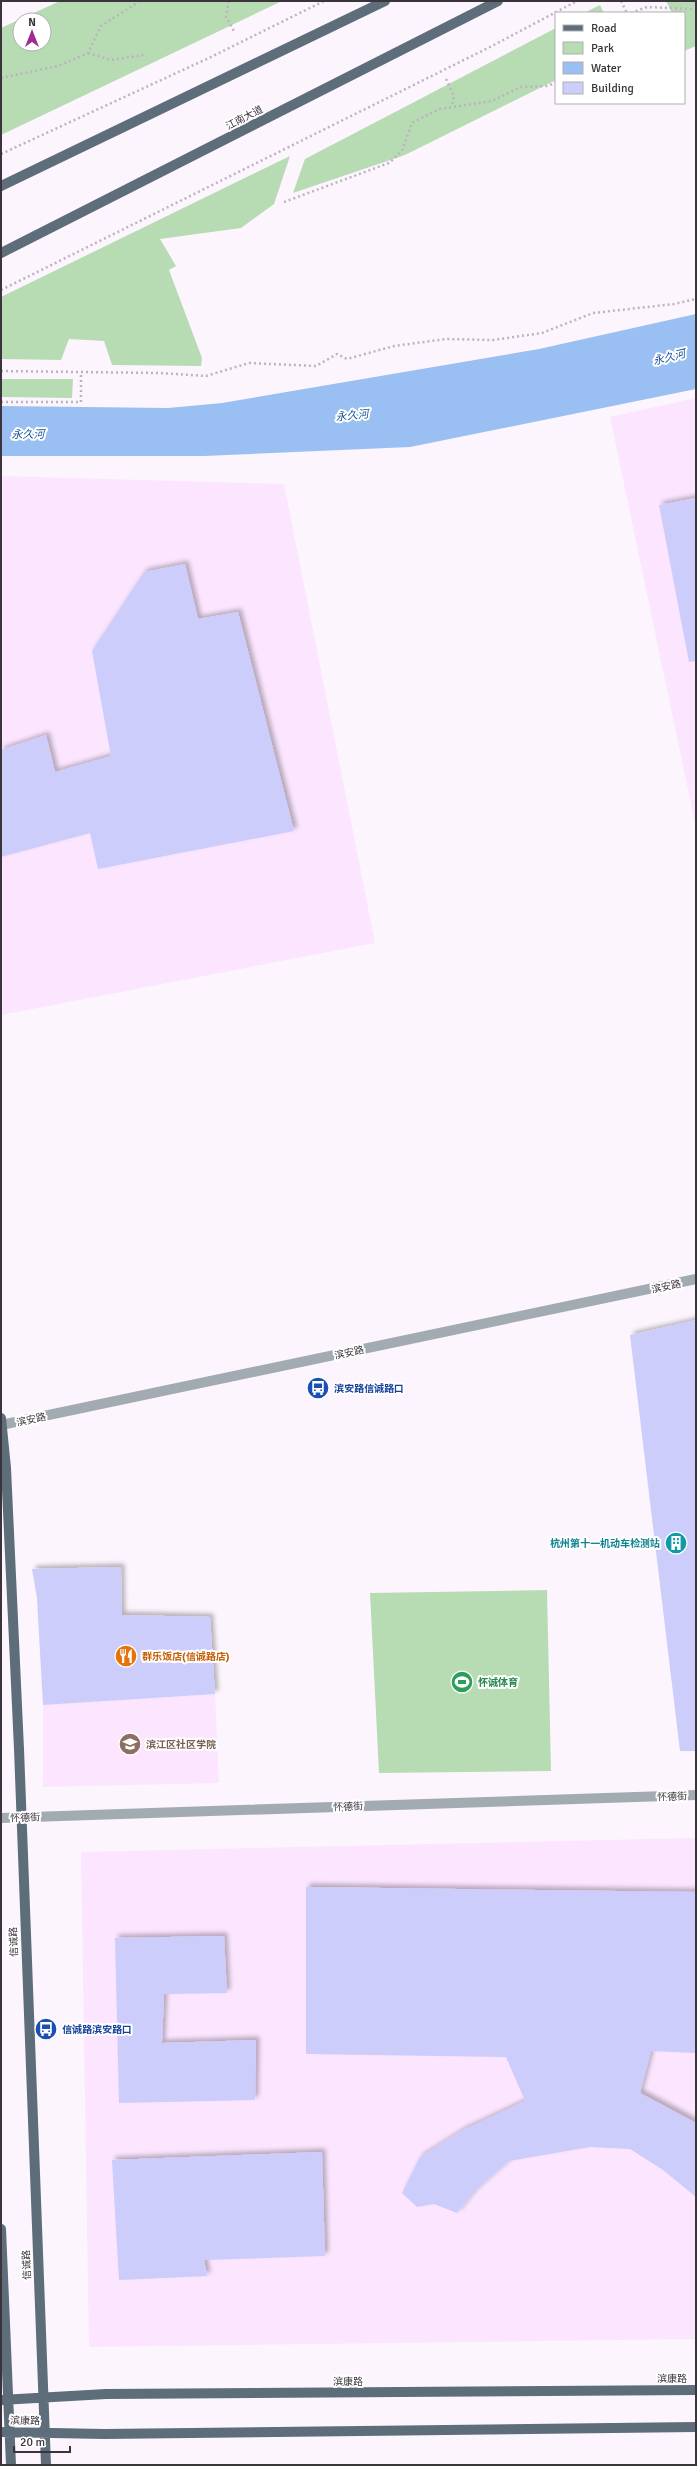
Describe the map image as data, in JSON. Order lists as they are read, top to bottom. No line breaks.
{"streets":{"main road":["江南大道","信诚路","滨康路"],"street":["滨安路","怀德街"]},"crossings":[["滨安路","信诚路"],["怀德街","信诚路"],["信诚路","滨康路"]],"water":["永久河"],"places":{"bus stop":["滨安路信诚路口","信诚路滨安路口"],"building":["杭州第十一机动车检测站"],"restaurant":["群乐饭店(信诚路店)"],"sports":["怀诚体育"],"school or university":["滨江区社区学院"]},"legend":["Road","Park","Water","Building"],"scale_bar":"20 m","north":"top"}
